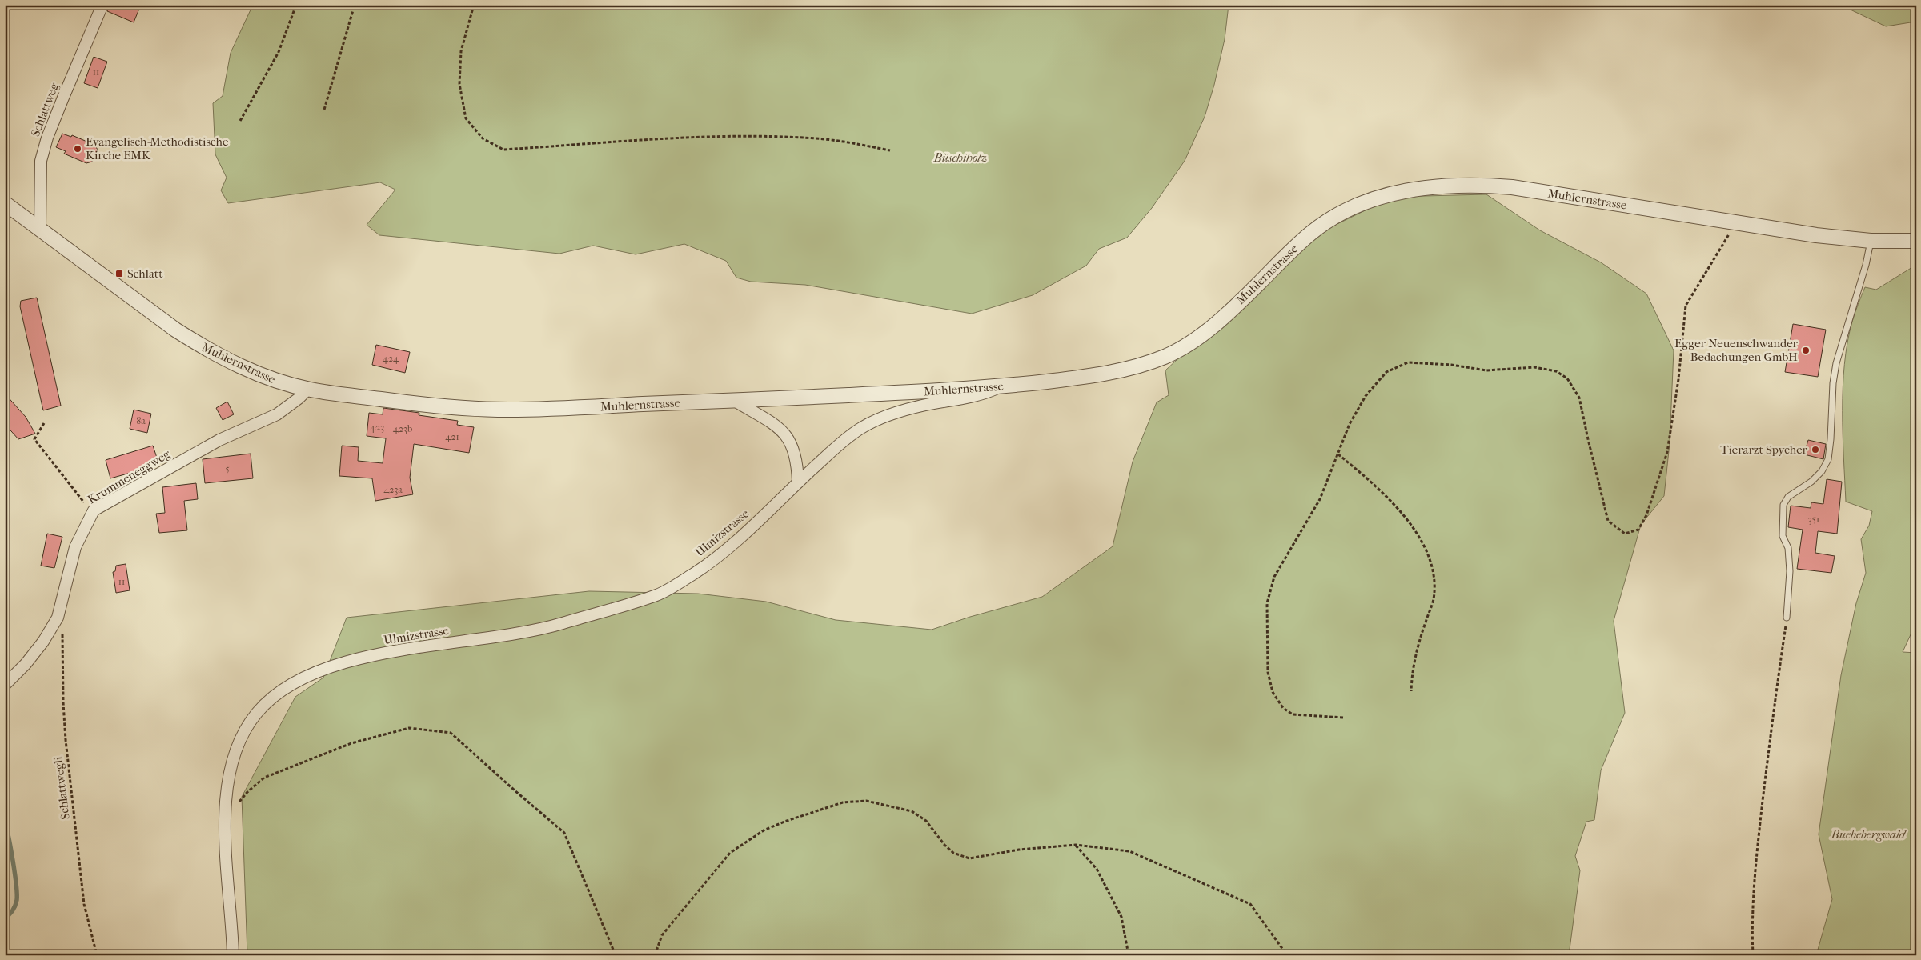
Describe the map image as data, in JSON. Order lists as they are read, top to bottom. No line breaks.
{"streets":{"street":["Schlattweg","Muhlernstrasse","Krummeneggweg","Ulmizstrasse"],"path":["Schlattwegli"]},"crossings":[["Schlattweg","Muhlernstrasse"],["Muhlernstrasse","Krummeneggweg"],["Muhlernstrasse","Ulmizstrasse"],["Krummeneggweg","Schlattwegli"]],"parks":["Büschiholz","Buebebergwald"],"places":{"other":["Evangelisch-Methodistische Kirche EMK","Egger Neuenschwander Bedachungen GmbH","Tierarzt Spycher"],"transit":["Schlatt"]},"house_numbers":["11","424","8a","423","423b","421","5","423a","351","11"]}
